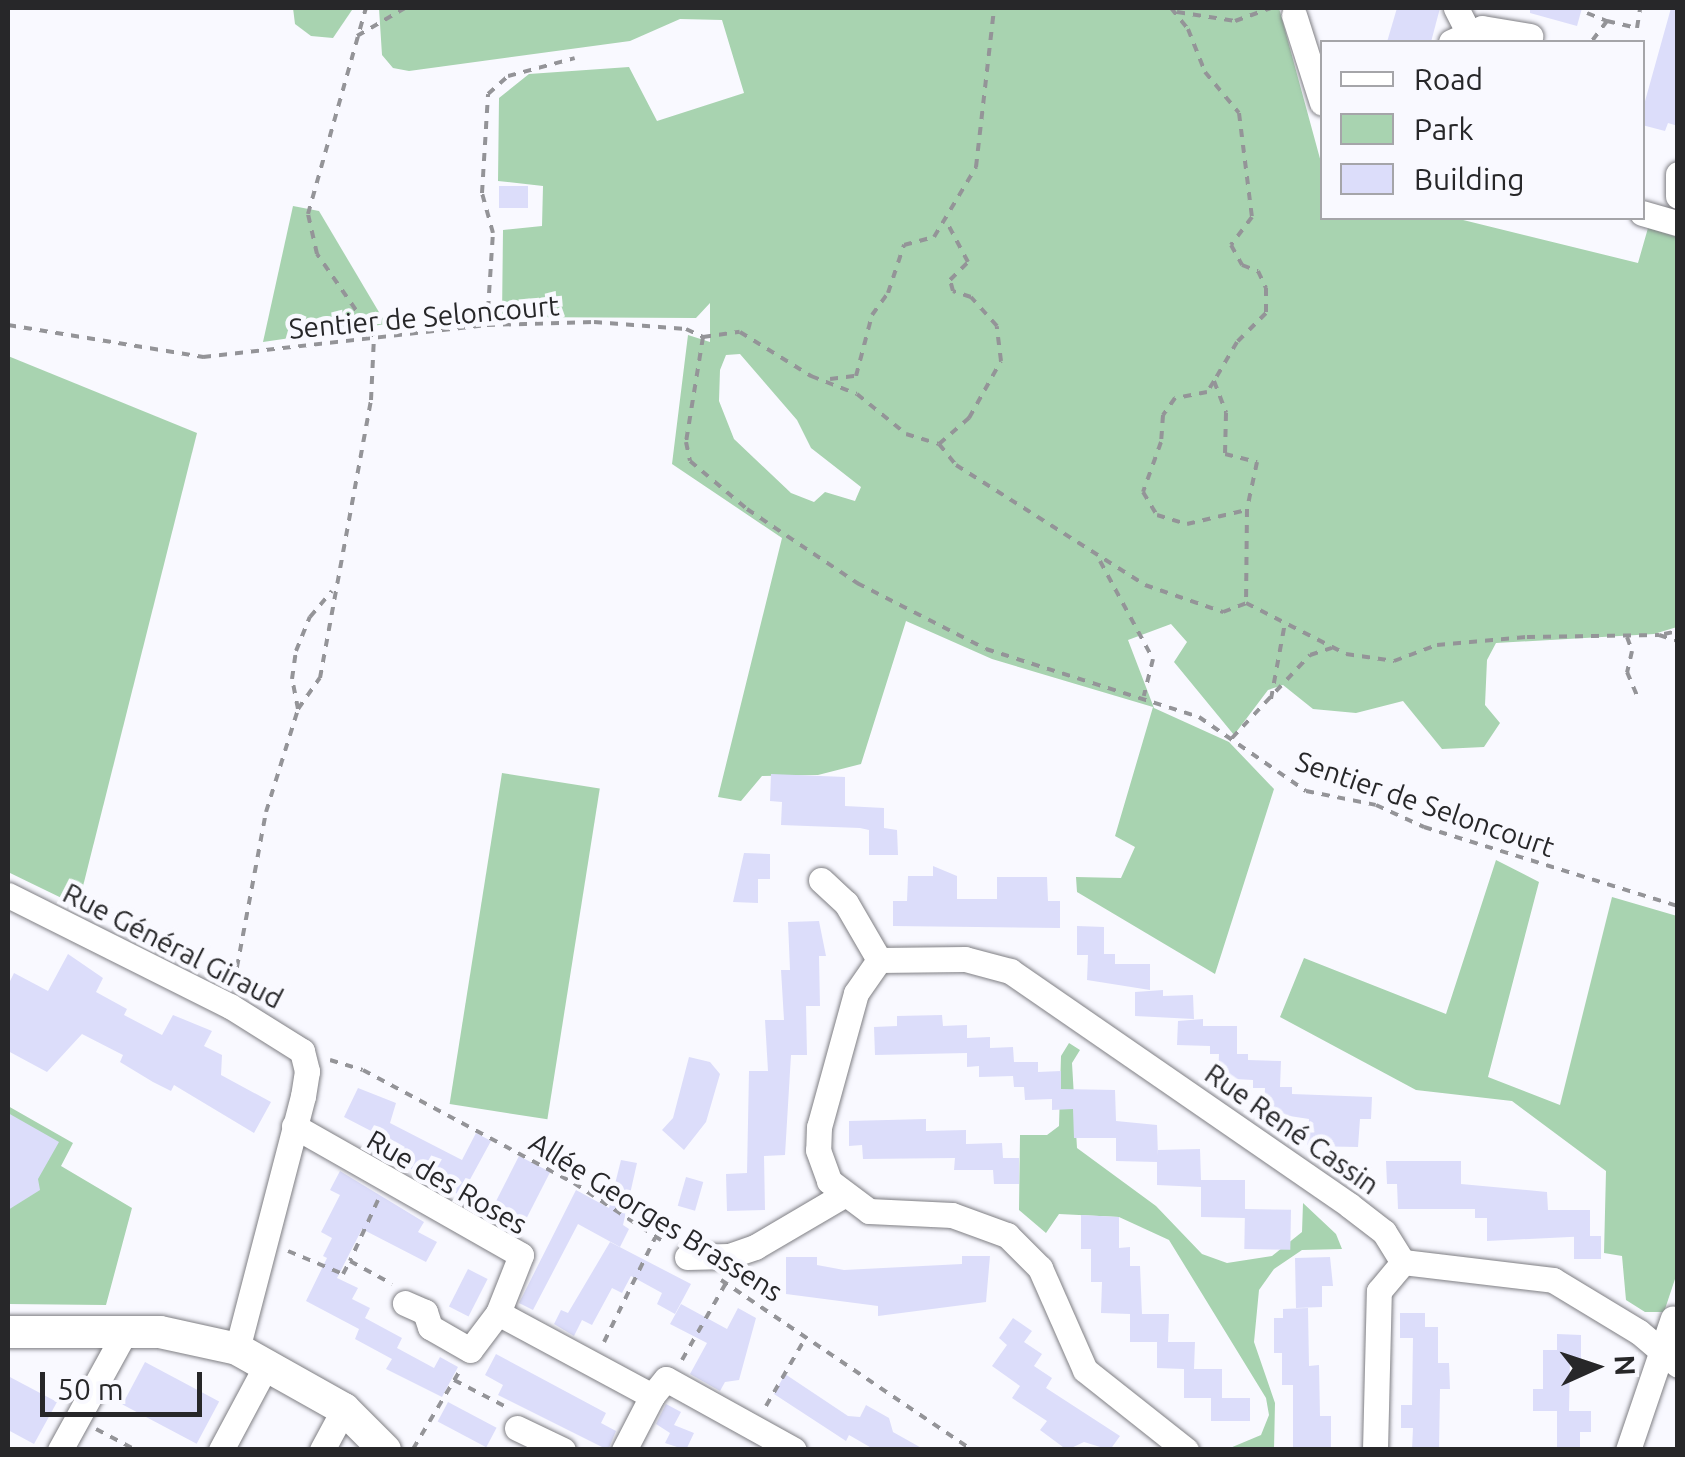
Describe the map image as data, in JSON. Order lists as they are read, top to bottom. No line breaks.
{"streets":{"street":["Rue Général Giraud","Rue René Cassin","Rue des Roses"],"path":["Sentier de Seloncourt","Allée Georges Brassens"]},"crossings":[["Rue Général Giraud","Allée Georges Brassens"]],"legend":["Road","Park","Building"],"scale_bar":"50 m","north":"right"}
